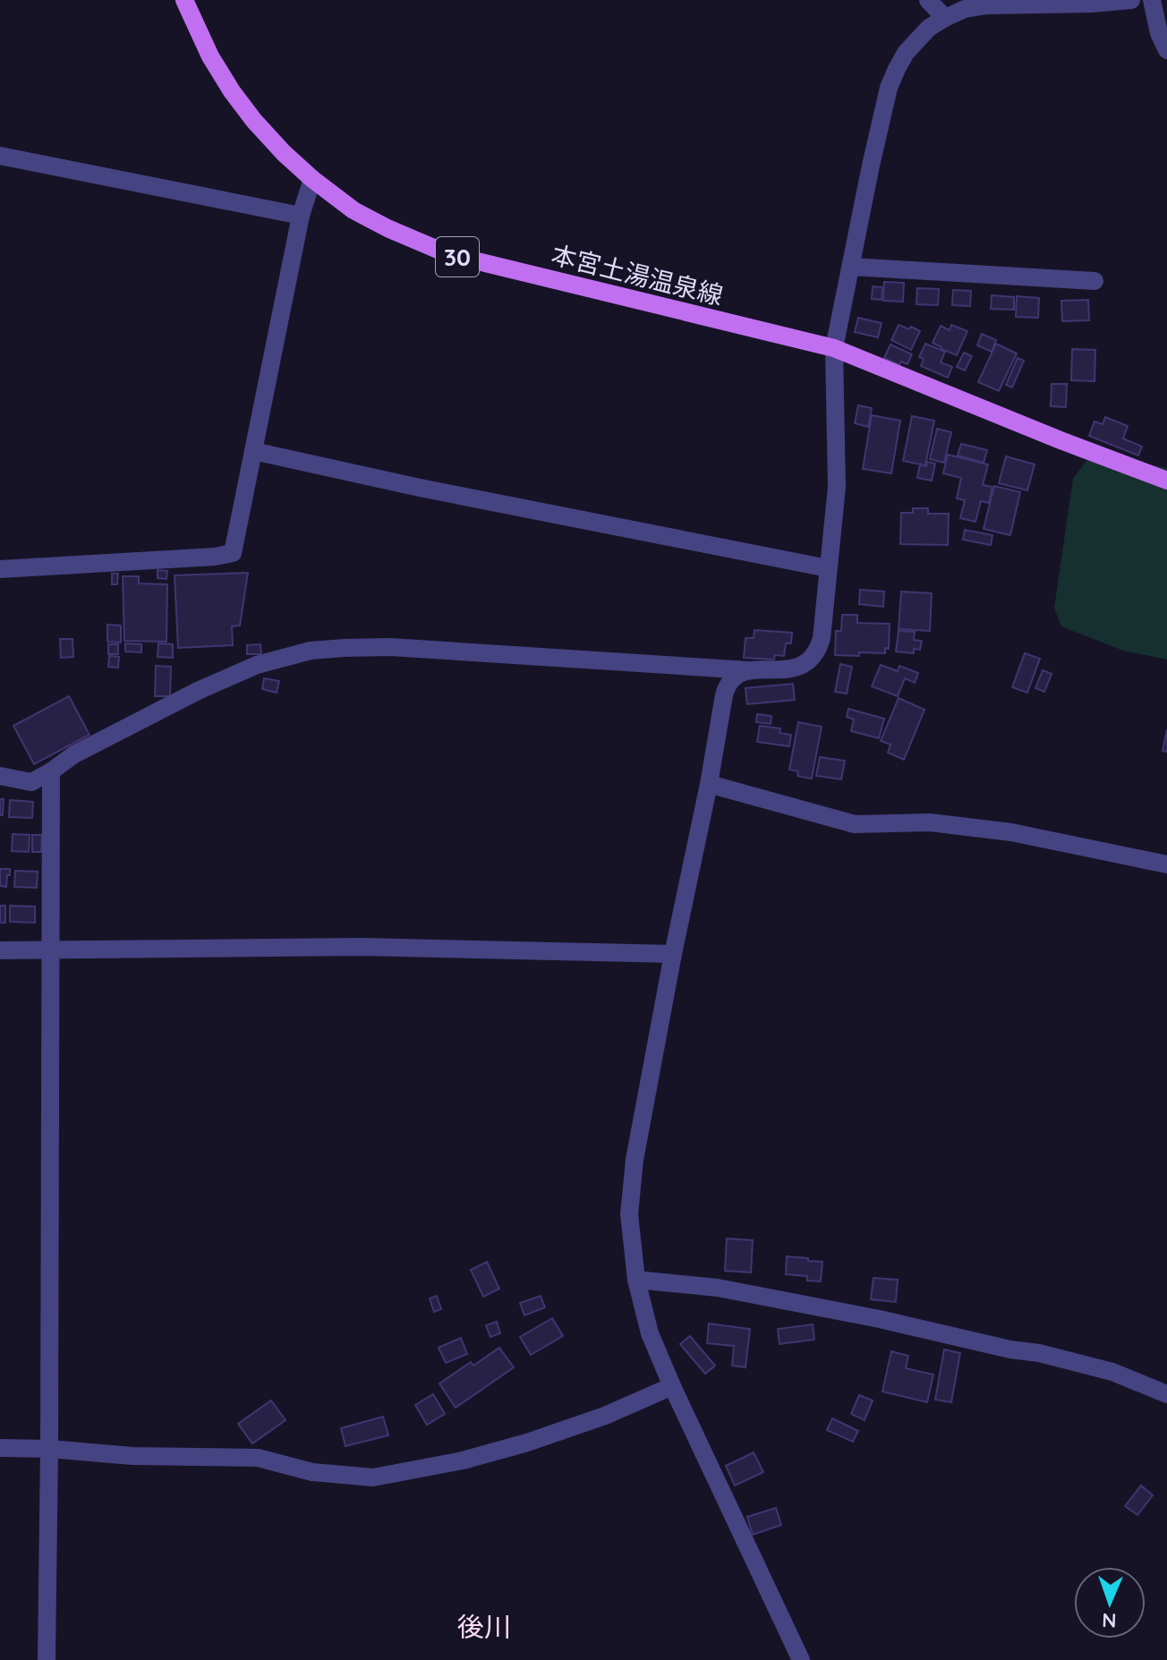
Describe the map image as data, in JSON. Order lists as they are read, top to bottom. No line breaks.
{"streets":{"main road":["30","本宮土湯温泉線"]},"districts":["後川"],"north":"bottom"}
